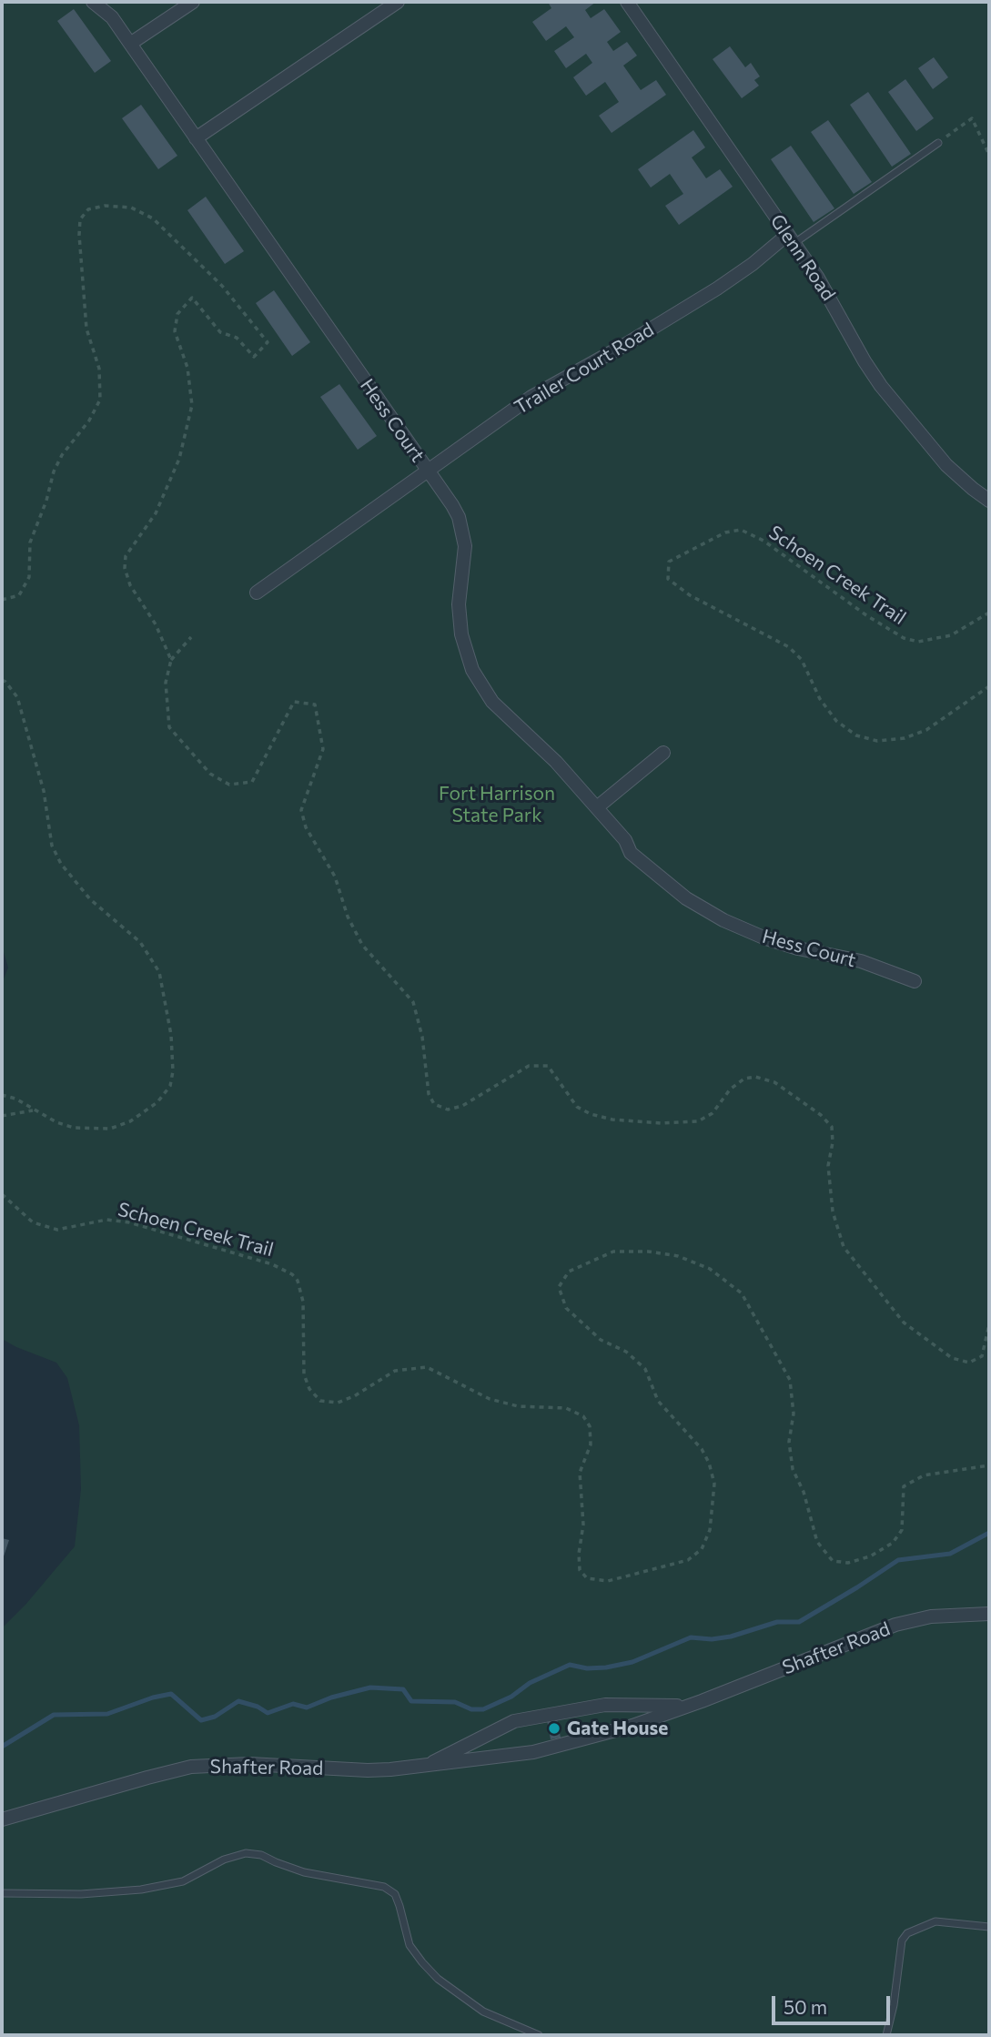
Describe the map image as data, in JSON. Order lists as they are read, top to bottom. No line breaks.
{"streets":{"street":["Glenn Road","Trailer Court Road","Hess Court","Shafter Road"],"path":["Schoen Creek Trail"]},"crossings":[["Glenn Road","Trailer Court Road"],["Trailer Court Road","Hess Court"]],"parks":["Fort Harrison State Park"],"places":["Gate House"],"scale_bar":"50 m"}
